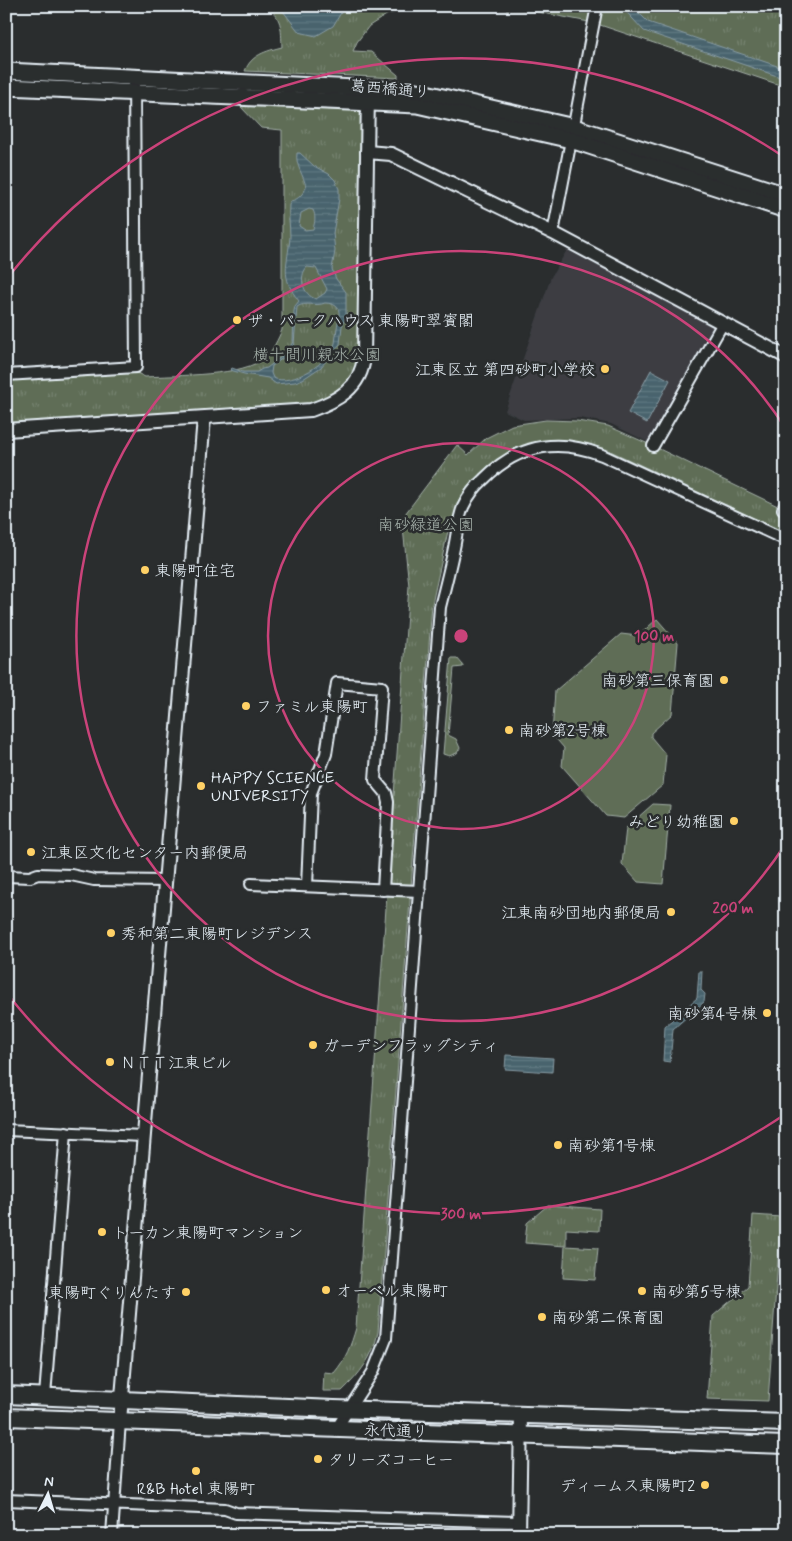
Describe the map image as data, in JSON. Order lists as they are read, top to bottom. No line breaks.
{"streets":{"main road":["葛西橋通り","永代通り"]},"parks":["横十間川親水公園","南砂緑道公園"],"places":["ザ・パークハウス 東陽町翠賓閣","江東区立 第四砂町小学校","東陽町住宅","南砂第三保育園","ファミル東陽町","南砂第2号棟","HAPPY SCIENCE UNIVERSITY","みどり幼稚園","江東区文化センター内郵便局","江東南砂団地内郵便局","秀和第二東陽町レジデンス","南砂第4号棟","ガーデンフラッグシティ","ＮＴＴ江東ビル","南砂第1号棟","トーカン東陽町マンション","オーベル東陽町","南砂第5号棟","東陽町ぐりんたす","南砂第二保育園","タリーズコーヒー","R&B Hotel 東陽町","ディームス東陽町2"],"north":"top","rings":["100 m","200 m","300 m"]}
